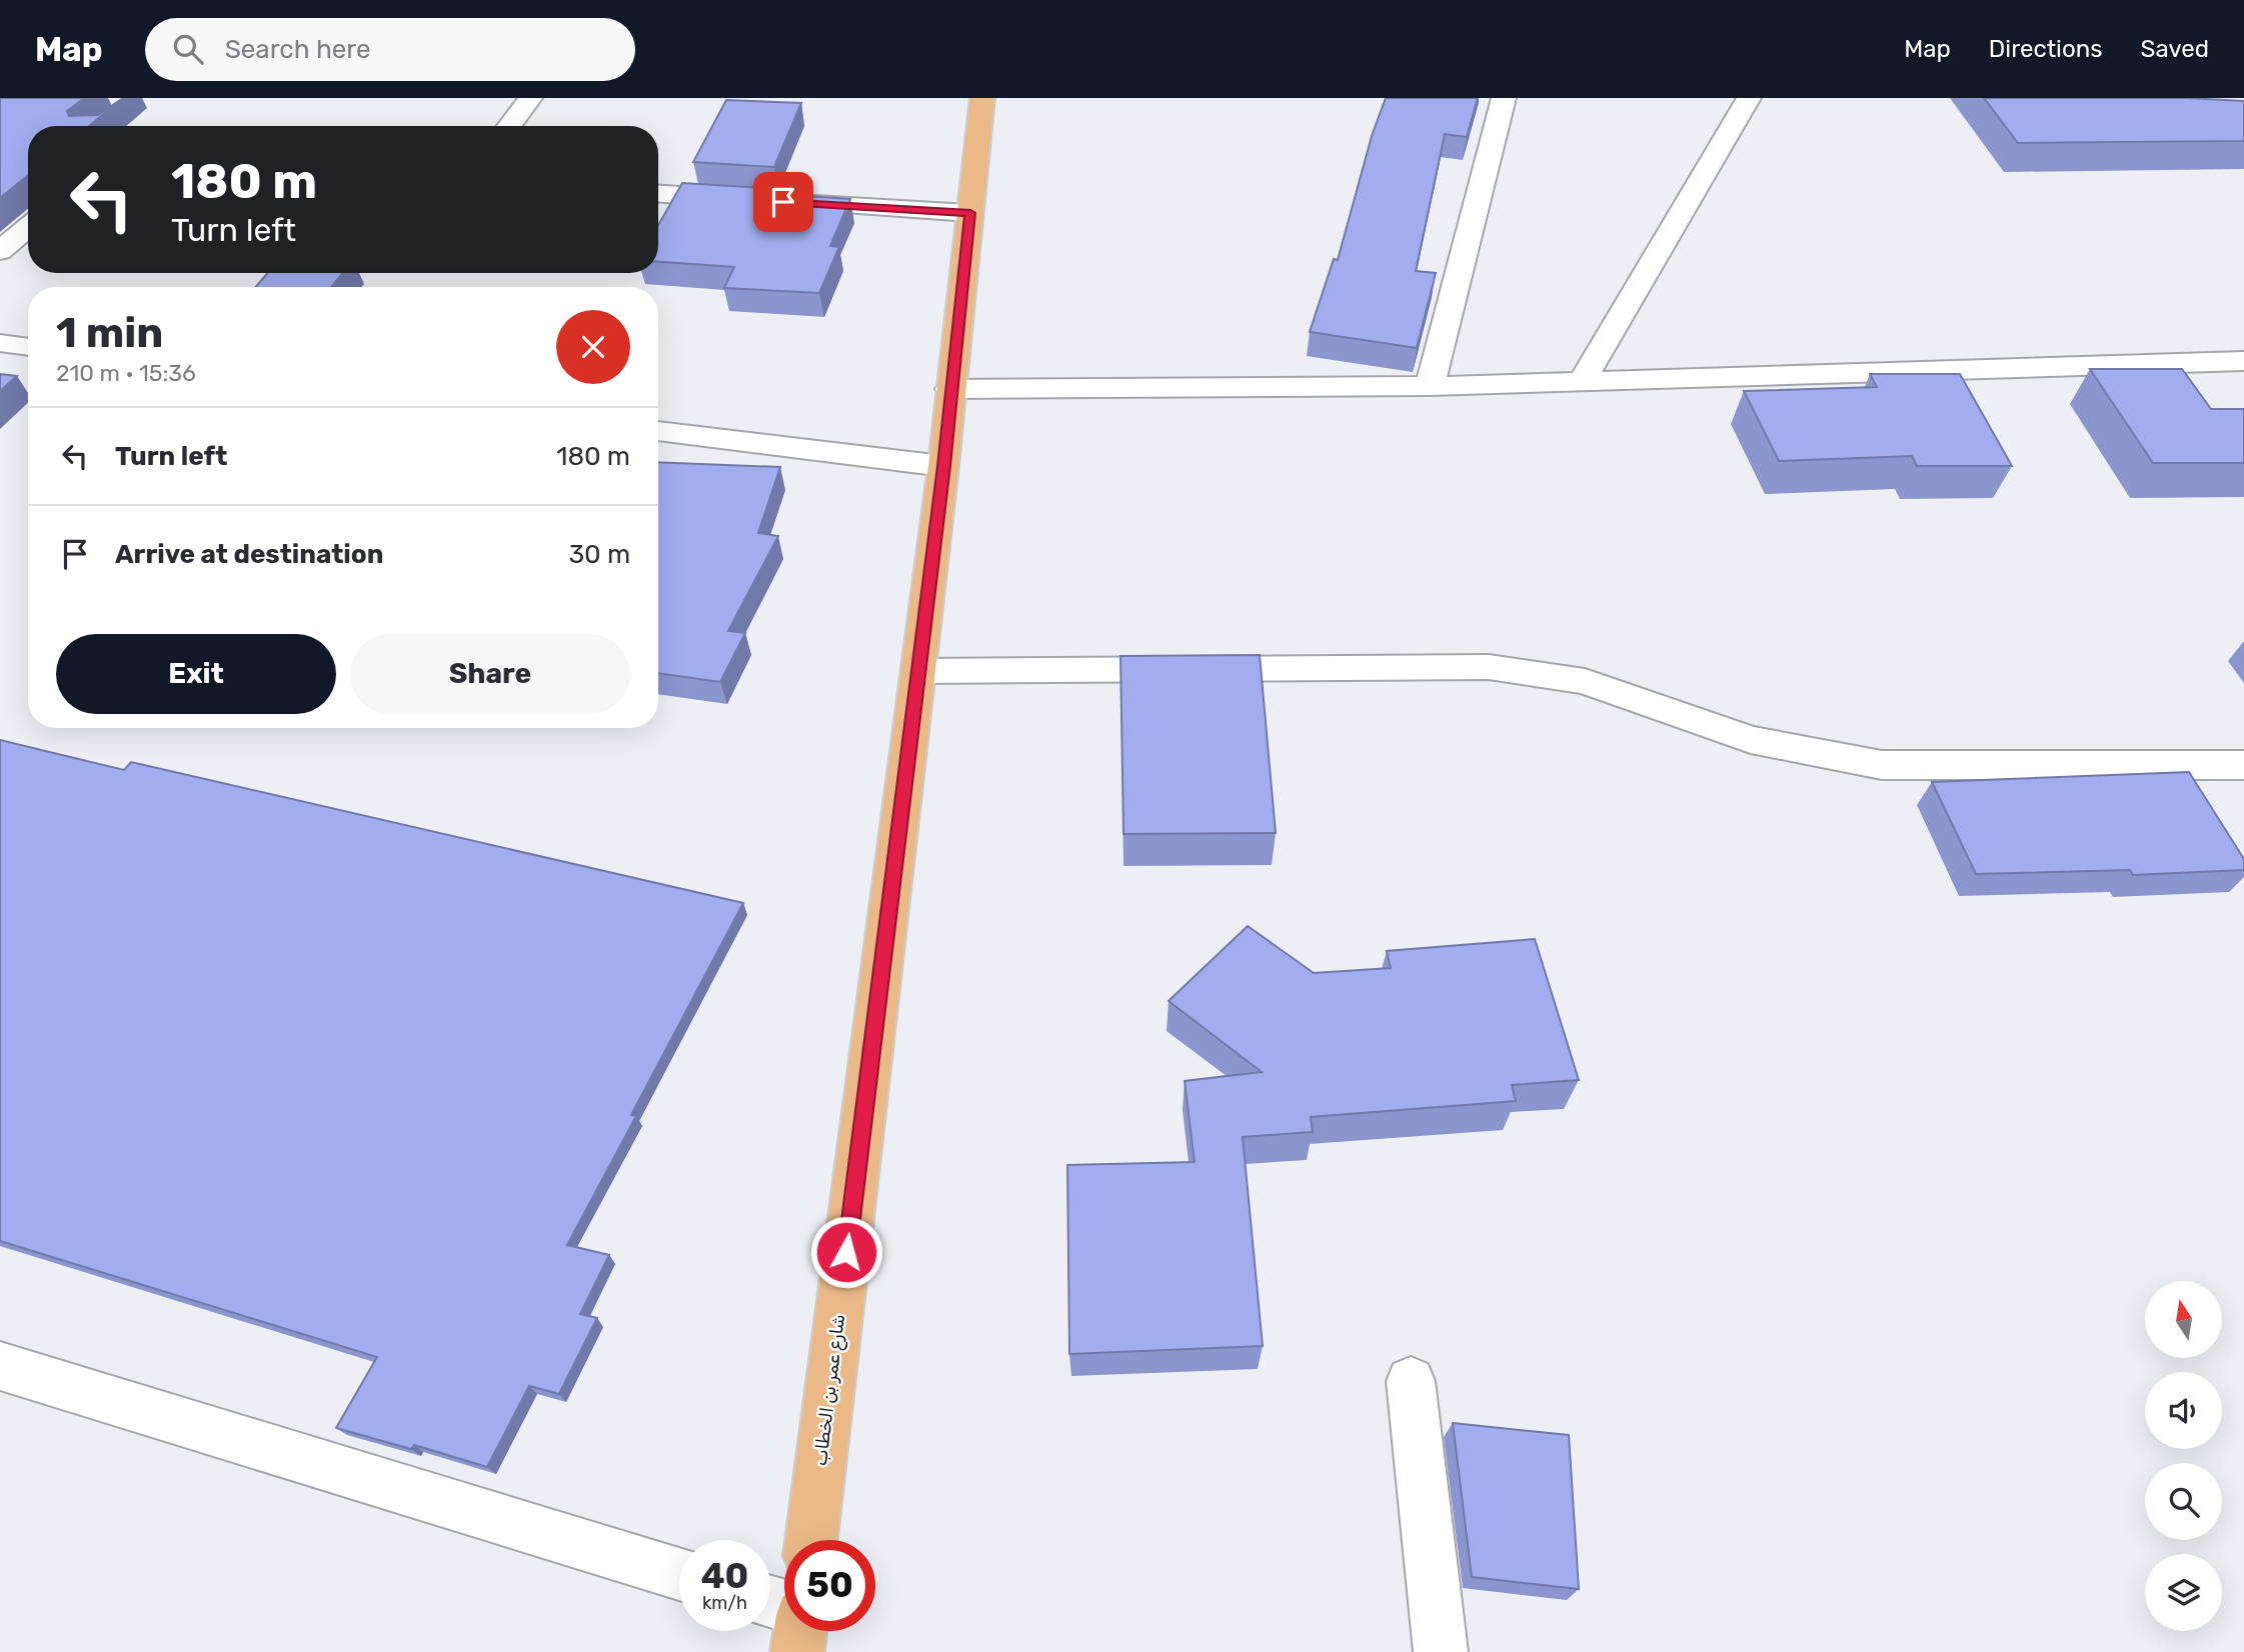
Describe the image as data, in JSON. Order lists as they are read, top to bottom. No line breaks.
{"streets":{"main road":["شارع عمر بن الخطاب"]},"north":"top","page":{"header":"Map","search":"Search here","nav":["Map","Directions","Saved"],"turn":["180 m","Turn left"],"heading":["1 min","210 m · 15:36"],"list":[{"name":"Turn left","value":"180 m"},{"name":"Arrive at destination","value":"30 m"}],"buttons":["Exit","Share"],"speed":"40 km/h","limit":"50"}}
